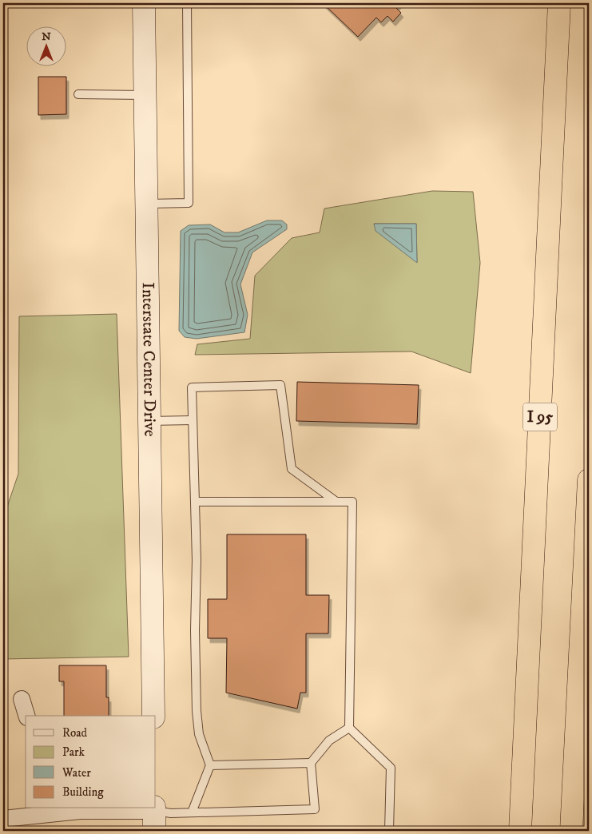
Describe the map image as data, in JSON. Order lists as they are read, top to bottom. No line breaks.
{"streets":{"highway":["I 95"],"street":["Interstate Center Drive"]},"legend":["Road","Park","Water","Building"],"north":"top"}
